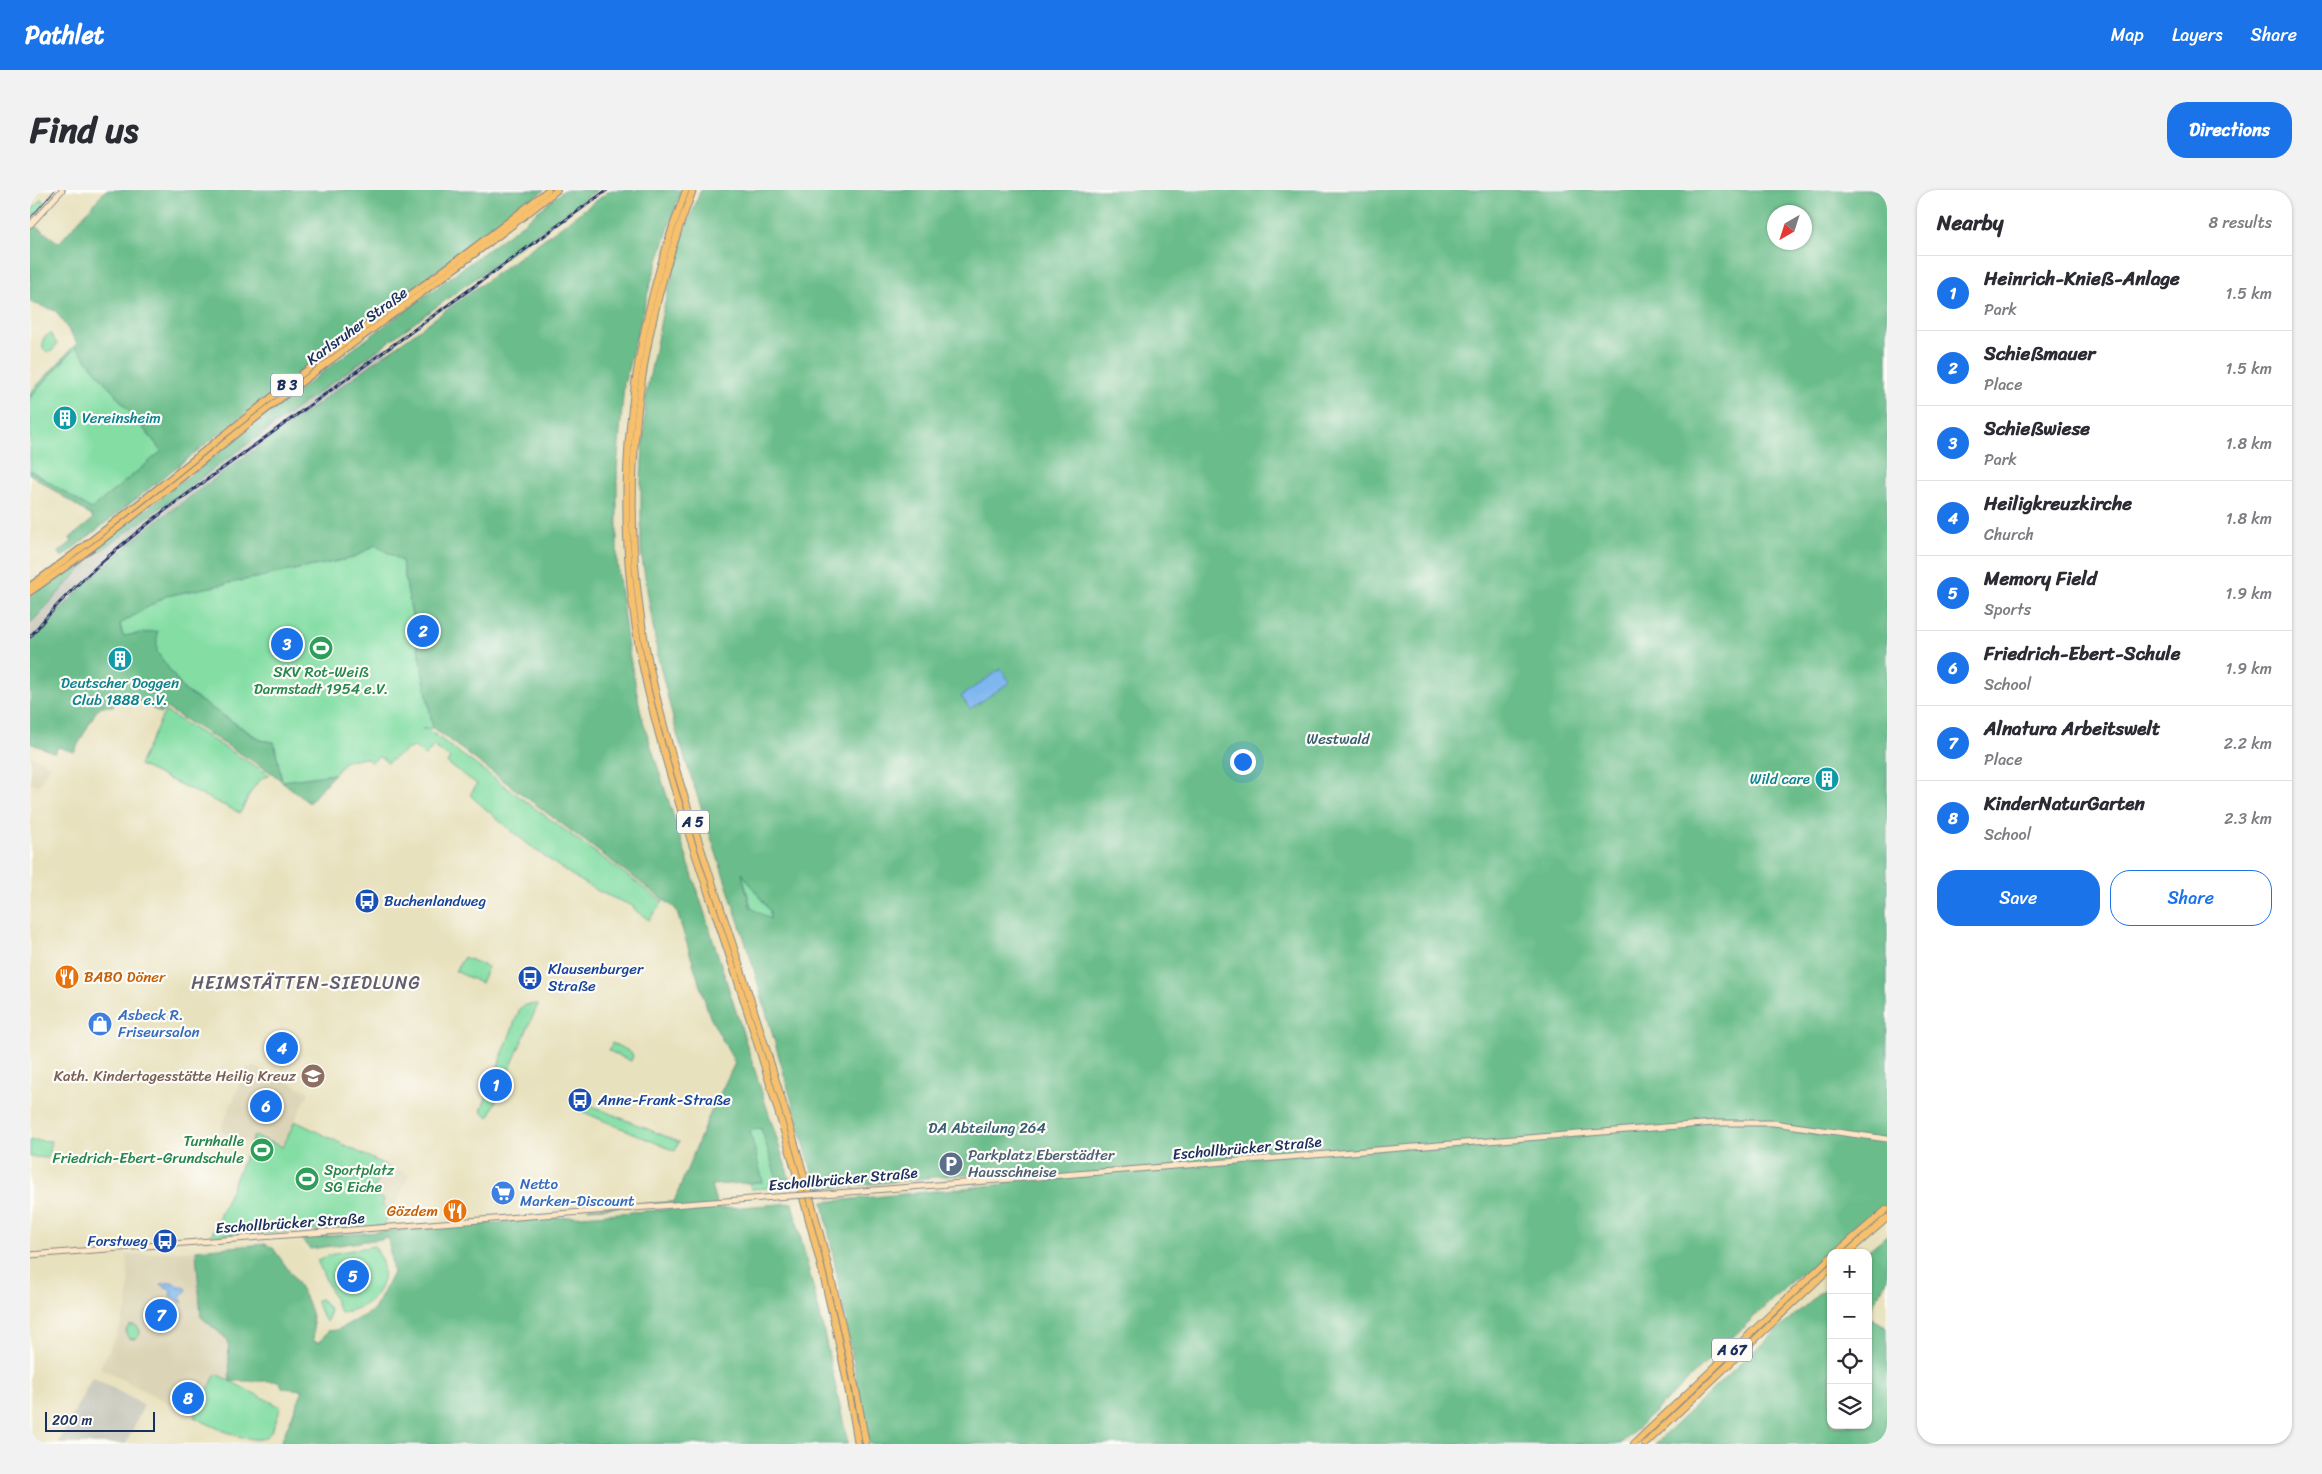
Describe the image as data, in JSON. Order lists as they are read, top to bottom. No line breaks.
{"streets":{"highway":["A 5","A 67"],"main road":["Karlsruher Straße","B 3","Eschollbrücker Straße"]},"districts":["HEIMSTÄTTEN-SIEDLUNG"],"parks":["Westwald","DA Abteilung 264"],"places":{"building":["Vereinsheim","Deutscher Doggen Club 1888 e.V.","Wild care"],"sports":["SKV Rot-Weiß Darmstadt 1954 e.V.","Turnhalle Friedrich-Ebert-Grundschule","Sportplatz SG Eiche"],"bus stop":["Buchenlandweg","Klausenburger Straße","Anne-Frank-Straße","Forstweg"],"restaurant":["BABO Döner","Gözdem"],"shop":["Asbeck R. Friseursalon"],"school or university":["Kath. Kindertagesstätte Heilig Kreuz"],"parking":["Parkplatz Eberstädter Hausschneise"],"supermarket":["Netto Marken-Discount"]},"scale_bar":"200 m","north":"bottom left","page":{"header":"Pathlet","nav":["Map","Layers","Share"],"title":"Find us","buttons":["Directions",["Save","Share"]],"heading":["Nearby","8 results"],"list":[{"mark":"1","name":"Heinrich-Knieß-Anlage","note":"Park","value":"1.5 km"},{"mark":"2","name":"Schießmauer","note":"Place","value":"1.5 km"},{"mark":"3","name":"Schießwiese","note":"Park","value":"1.8 km"},{"mark":"4","name":"Heiligkreuzkirche","note":"Church","value":"1.8 km"},{"mark":"5","name":"Memory Field","note":"Sports","value":"1.9 km"},{"mark":"6","name":"Friedrich-Ebert-Schule","note":"School","value":"1.9 km"},{"mark":"7","name":"Alnatura Arbeitswelt","note":"Place","value":"2.2 km"},{"mark":"8","name":"KinderNaturGarten","note":"School","value":"2.3 km"}],"pins":["2","3","4","1","6","5","7","8"],"map_buttons":["+","−"],"scale":"200 m"}}
